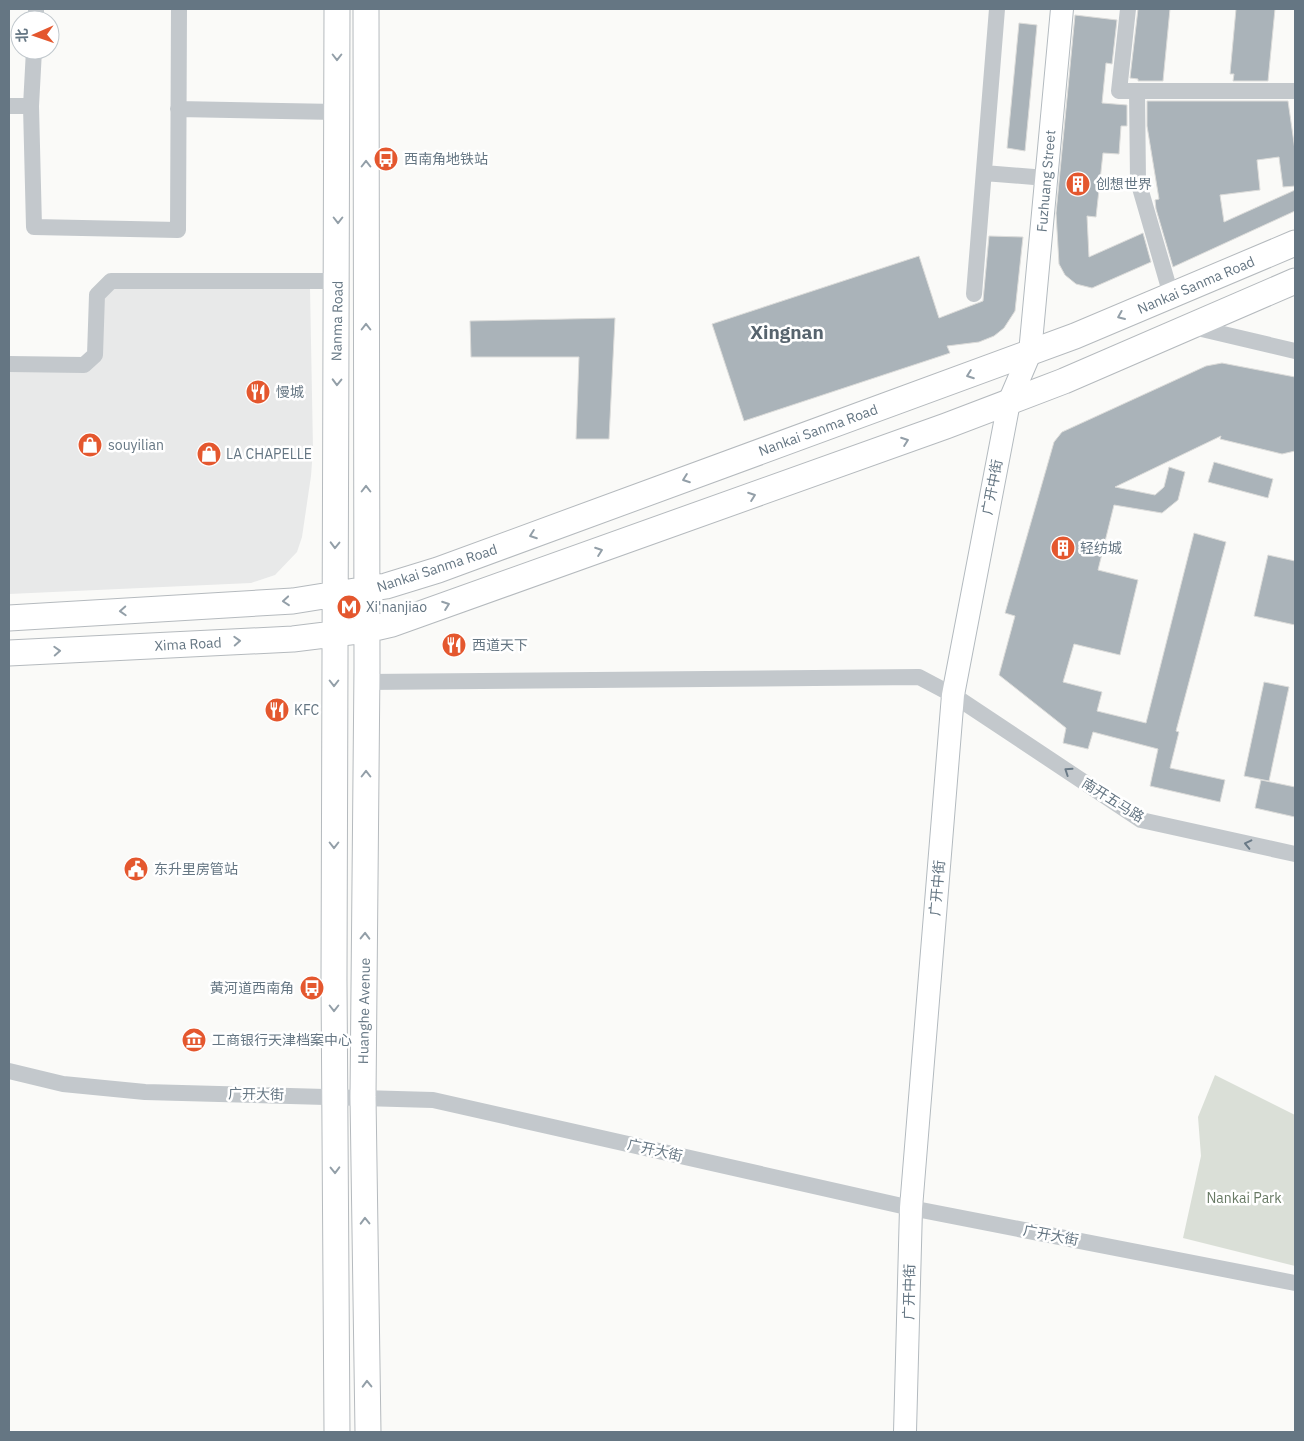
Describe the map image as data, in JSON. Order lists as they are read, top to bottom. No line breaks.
{"streets":{"main road":["Nankai Sanma Road","Nanma Road","Xima Road","Huanghe Avenue"],"street":["Fuzhuang Street","广开中街","南开五马路","广开大街"]},"crossings":[["Fuzhuang Street","Nankai Sanma Road"],["Fuzhuang Street","广开中街"],["Nankai Sanma Road","Nanma Road"],["Nankai Sanma Road","广开中街"],["Nankai Sanma Road","Huanghe Avenue"],["Nanma Road","Xima Road"],["Nanma Road","Huanghe Avenue"],["广开中街","南开五马路"],["广开中街","广开大街"],["Xima Road","Huanghe Avenue"],["南开五马路","Huanghe Avenue"],["Huanghe Avenue","广开大街"]],"one_way":["南开五马路"],"districts":["Xingnan"],"parks":["Nankai Park"],"places":{"bus stop":["西南角地铁站","黄河道西南角"],"building":["创想世界","轻纺城"],"restaurant":["慢城","西道天下","KFC"],"shop":["souyilian","LA CHAPELLE"],"metro station":["Xi'nanjiao"],"public building":["东升里房管站"],"museum":["工商银行天津档案中心"]},"north":"left"}
